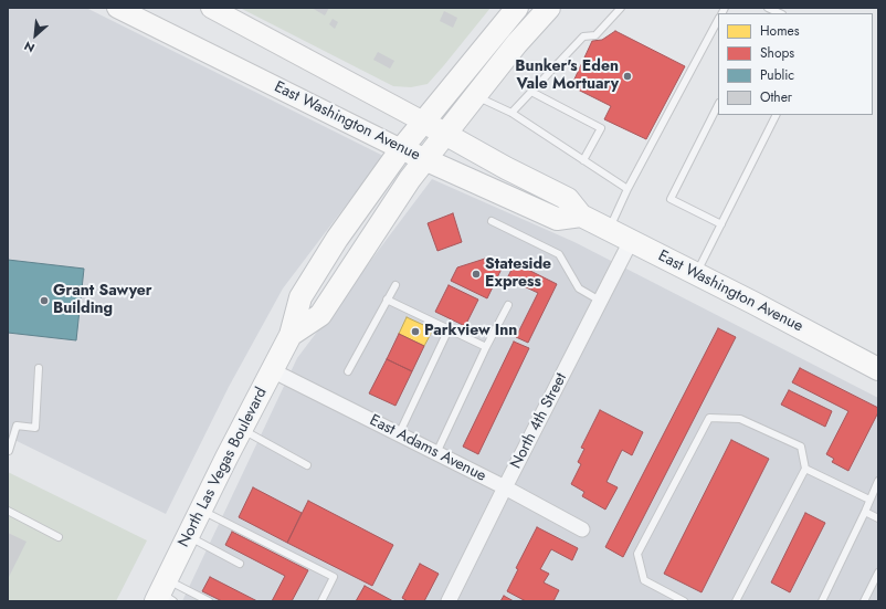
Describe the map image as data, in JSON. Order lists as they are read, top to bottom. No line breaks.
{"streets":{"main road":["East Washington Avenue","North Las Vegas Boulevard"],"street":["North 4th Street","East Adams Avenue"]},"crossings":[["East Washington Avenue","North 4th Street"],["East Washington Avenue","North Las Vegas Boulevard"],["North 4th Street","East Adams Avenue"],["East Adams Avenue","North Las Vegas Boulevard"]],"places":["Bunker's Eden Vale Mortuary","Stateside Express","Grant Sawyer Building","Parkview Inn"],"legend":["Homes","Shops","Public","Other"],"north":"bottom left"}
